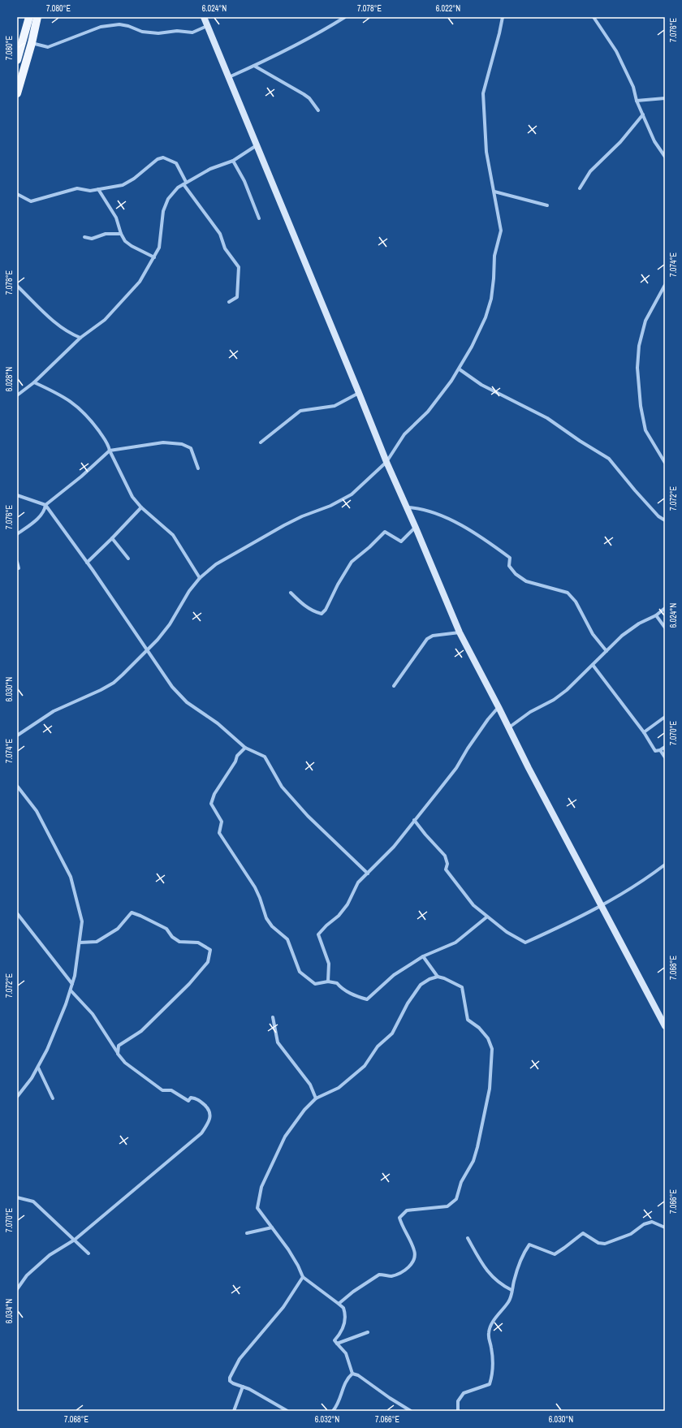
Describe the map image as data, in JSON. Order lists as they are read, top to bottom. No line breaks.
{"coordinates":["7.080°E","6.024°N","7.078°E","6.022°N","7.076°E","7.074°E","6.028°N","7.072°E","6.030°N","7.070°E","7.068°E","7.066°E","6.034°N","6.032°N"]}
